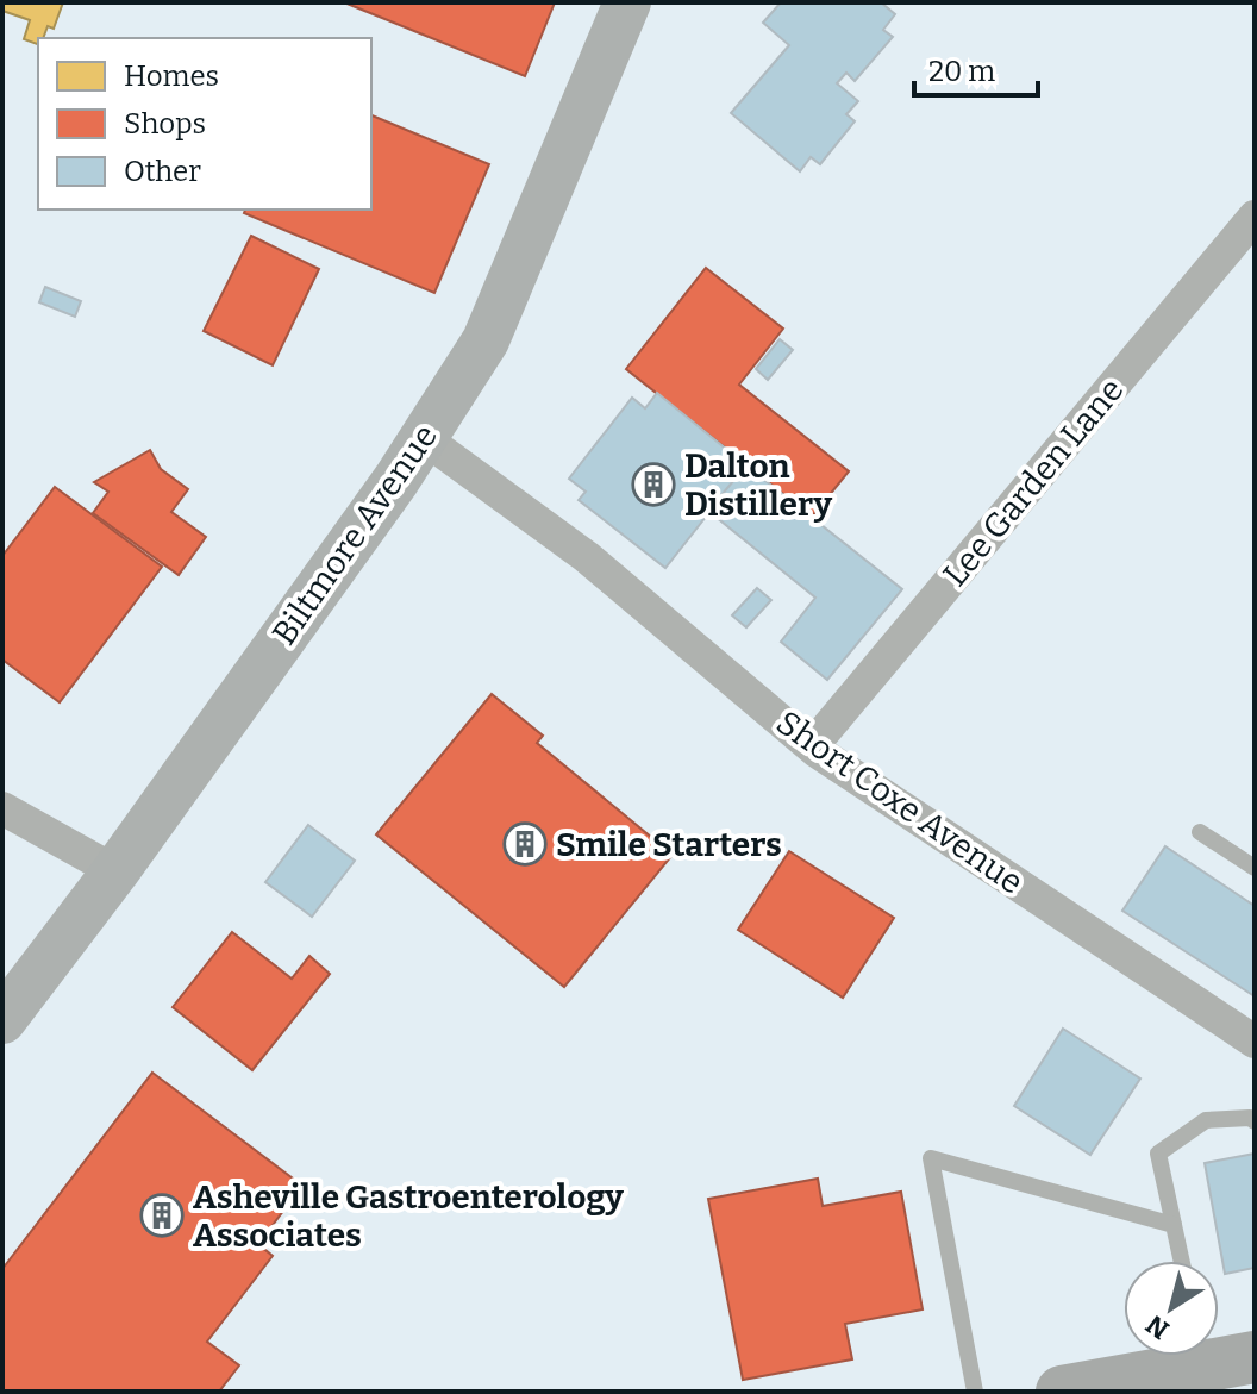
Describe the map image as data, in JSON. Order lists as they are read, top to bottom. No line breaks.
{"streets":{"main road":["Biltmore Avenue"],"street":["Lee Garden Lane","Short Coxe Avenue"]},"crossings":[["Lee Garden Lane","Short Coxe Avenue"],["Biltmore Avenue","Short Coxe Avenue"]],"places":{"building":["Dalton Distillery","Smile Starters","Asheville Gastroenterology Associates"]},"legend":["Homes","Shops","Other"],"scale_bar":"20 m","north":"bottom left"}
